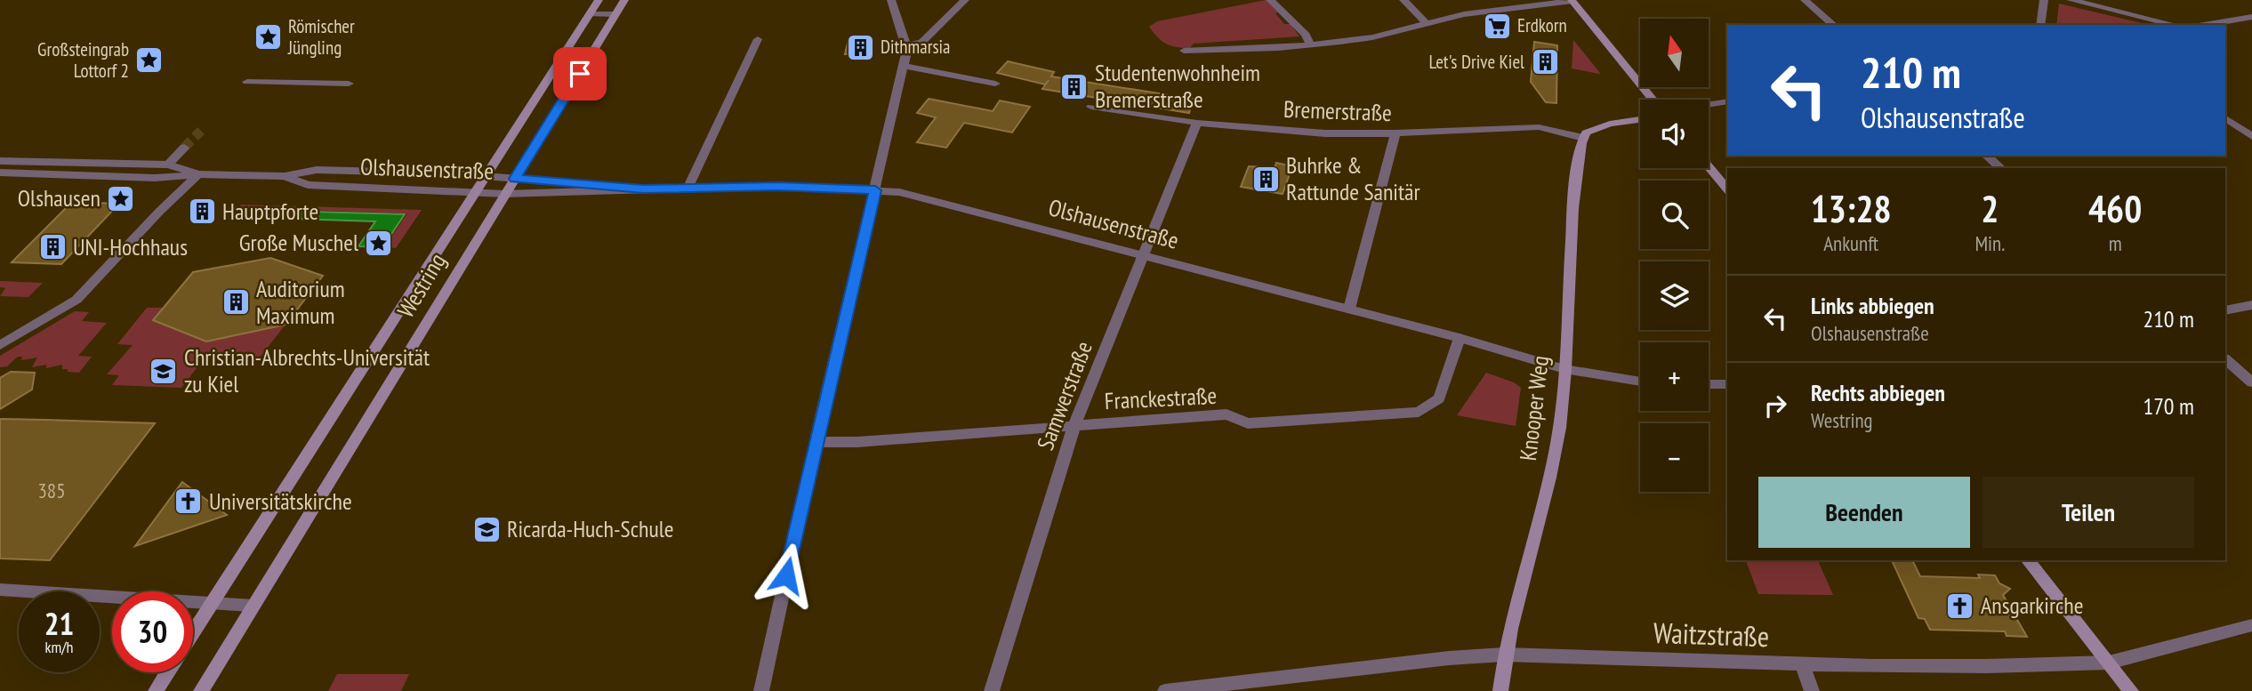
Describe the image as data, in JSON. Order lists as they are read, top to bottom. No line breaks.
{"streets":{"main road":["Westring","Knooper Weg"],"street":["Bremerstraße","Olshausenstraße","Samwerstraße","Franckestraße","Waitzstraße"]},"crossings":[["Bremerstraße","Samwerstraße"],["Bremerstraße","Knooper Weg"],["Olshausenstraße","Westring"],["Olshausenstraße","Samwerstraße"],["Olshausenstraße","Franckestraße"],["Olshausenstraße","Knooper Weg"],["Samwerstraße","Franckestraße"],["Knooper Weg","Waitzstraße"]],"places":{"supermarket":["Erdkorn"],"place":["Römischer Jüngling","Großsteingrab Lottorf 2","Olshausen","Große Muschel"],"building":["Dithmarsia","Let's Drive Kiel","Studentenwohnheim Bremerstraße","Buhrke & Rattunde Sanitär","Hauptpforte","UNI-Hochhaus","Auditorium Maximum"],"school or university":["Christian-Albrechts-Universität zu Kiel","Ricarda-Huch-Schule"],"church":["Universitätskirche","Ansgarkirche"]},"house_numbers":["385"],"north":"top","page":{"map_buttons":["+","−"],"turn":["210 m","Olshausenstraße"],"eta":["13:28","Ankunft","2","Min.","460","m"],"list":[{"name":"Links abbiegen","note":"Olshausenstraße","value":"210 m"},{"name":"Rechts abbiegen","note":"Westring","value":"170 m"}],"buttons":["Beenden","Teilen"],"speed":"21 km/h","limit":"30"}}
